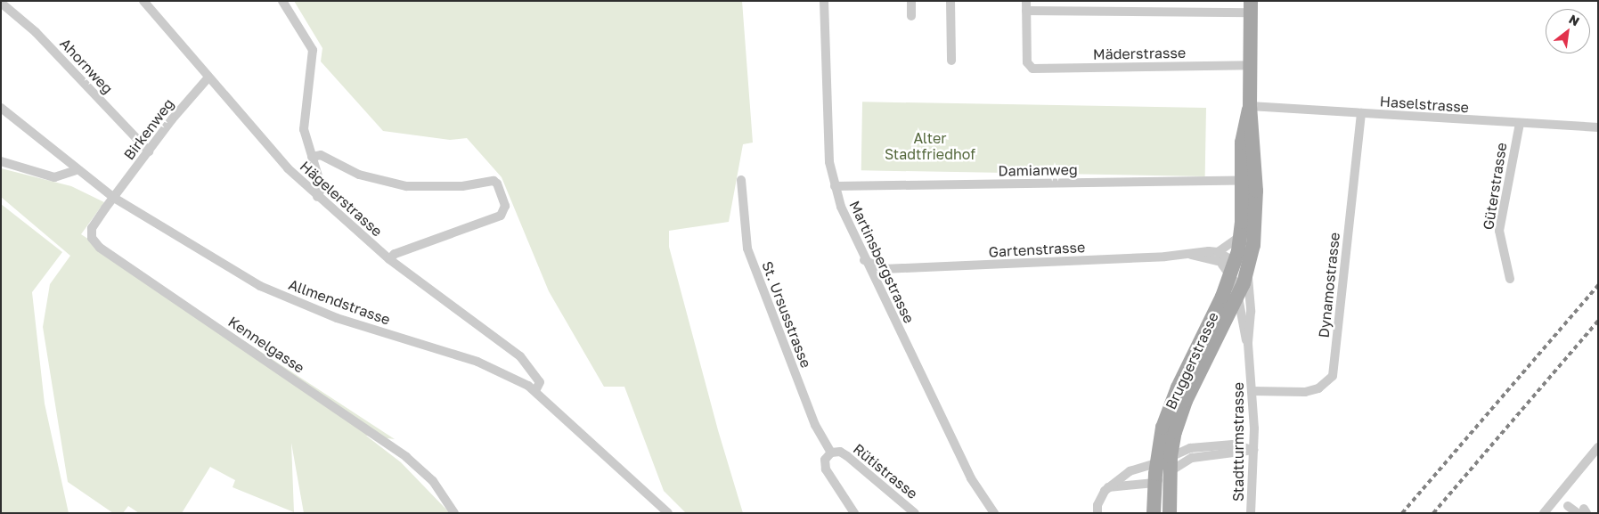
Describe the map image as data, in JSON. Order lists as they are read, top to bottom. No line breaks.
{"streets":{"main road":["Bruggerstrasse"],"street":["Mäderstrasse","Ahornweg","Haselstrasse","Birkenweg","Damianweg","Güterstrasse","Hägelerstrasse","Gartenstrasse","Martinsbergstrasse","Dynamostrasse","Allmendstrasse","St. Ursusstrasse","Kennelgasse","Stadtturmstrasse","Rütistrasse"]},"crossings":[["Mäderstrasse","Bruggerstrasse"],["Ahornweg","Birkenweg"],["Haselstrasse","Güterstrasse"],["Haselstrasse","Dynamostrasse"],["Haselstrasse","Bruggerstrasse"],["Birkenweg","Hägelerstrasse"],["Birkenweg","Allmendstrasse"],["Birkenweg","Kennelgasse"],["Damianweg","Martinsbergstrasse"],["Damianweg","Bruggerstrasse"],["Hägelerstrasse","Allmendstrasse"],["Gartenstrasse","Martinsbergstrasse"],["Gartenstrasse","Bruggerstrasse"],["Gartenstrasse","Stadtturmstrasse"],["Dynamostrasse","Stadtturmstrasse"],["Allmendstrasse","Kennelgasse"],["St. Ursusstrasse","Rütistrasse"],["Bruggerstrasse","Stadtturmstrasse"]],"parks":["Alter Stadtfriedhof"],"north":"top right"}
